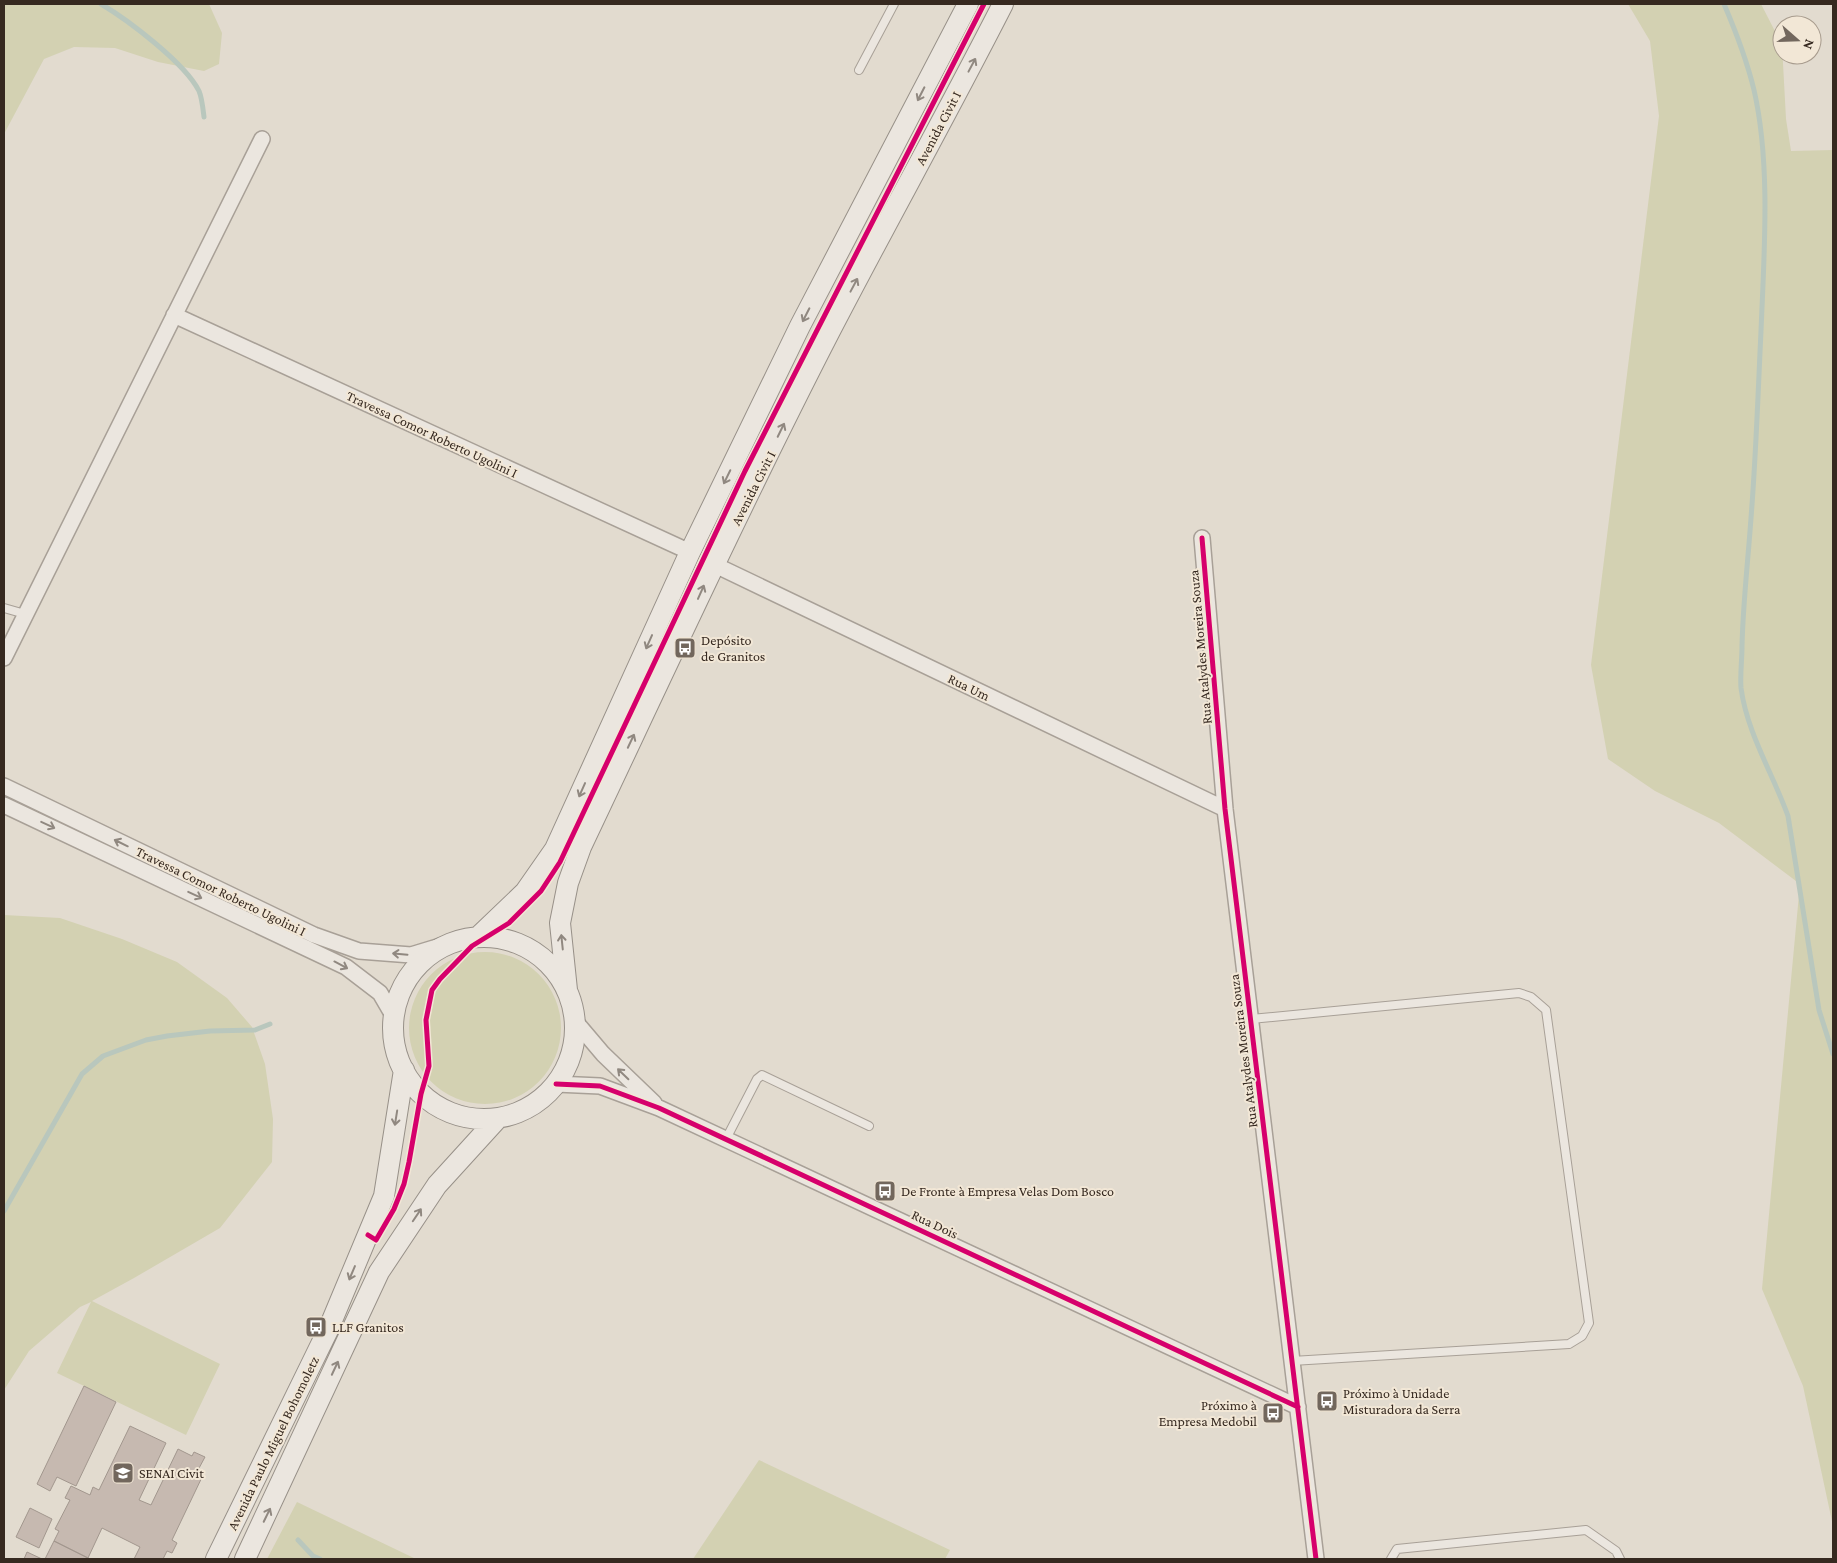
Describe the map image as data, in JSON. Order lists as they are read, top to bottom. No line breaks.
{"streets":{"main road":["Avenida Civit I","Avenida Paulo Miguel Bohomoletz"],"street":["Travessa Comor Roberto Ugolini I","Rua Atalydes Moreira Souza","Rua Um","Rua Dois"]},"crossings":[["Avenida Civit I","Travessa Comor Roberto Ugolini I"],["Avenida Civit I","Rua Um"],["Avenida Civit I","Rua Dois"],["Avenida Civit I","Avenida Paulo Miguel Bohomoletz"],["Rua Atalydes Moreira Souza","Rua Um"],["Rua Atalydes Moreira Souza","Rua Dois"]],"places":{"bus stop":["Depósito de Granitos","De Fronte à Empresa Velas Dom Bosco","LLF Granitos","Próximo à Unidade Misturadora da Serra","Próximo à Empresa Medobil"],"school or university":["SENAI Civit"]},"north":"right"}
